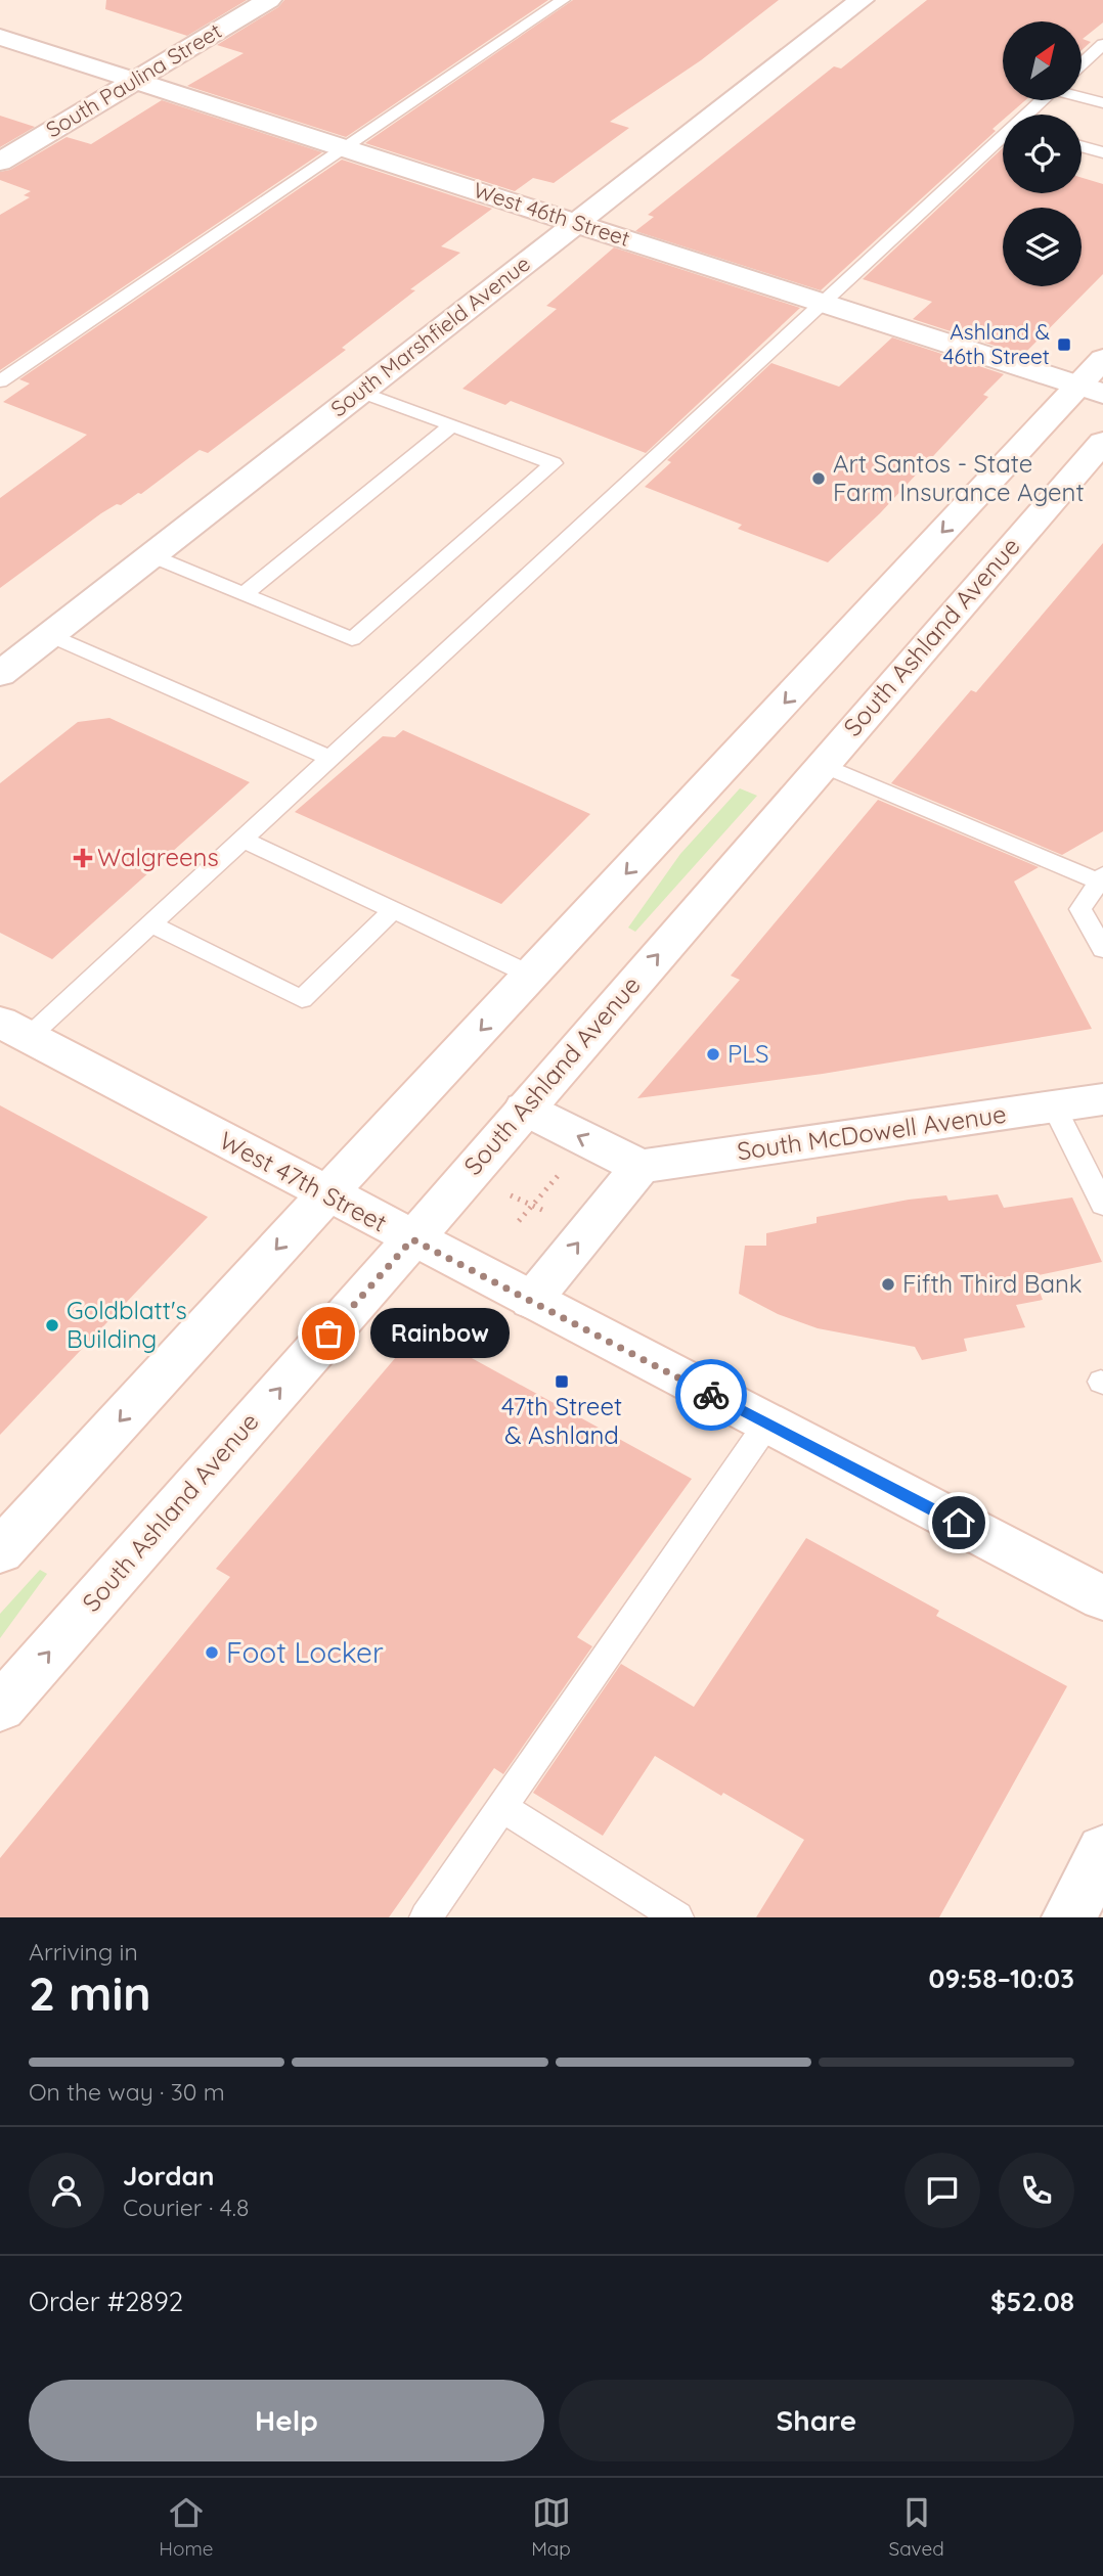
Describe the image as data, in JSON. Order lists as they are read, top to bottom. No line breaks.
{"streets":{"street":["South Paulina Street","West 46th Street","South Marshfield Avenue","South Ashland Avenue","South McDowell Avenue","West 47th Street"]},"crossings":[["South Paulina Street","West 46th Street"],["West 46th Street","South Marshfield Avenue"],["South Ashland Avenue","West 47th Street"]],"places":{"transit":["Ashland & 46th Street","47th Street & Ashland"],"other":["Art Santos - State Farm Insurance Agent","PLS","Fifth Third Bank","Goldblatt's Building","Rainbow","Foot Locker"],"health":["Walgreens"]},"north":"top right","page":{"bubble":"Rainbow","heading":["2 min","Arriving in","09:58–10:03"],"panel":["Jordan","Courier · 4.8","Order #2892","$52.08"],"bar":"On the way · 30 m","buttons":["Help","Share"],"tabs":["Home","Map","Saved"]}}
